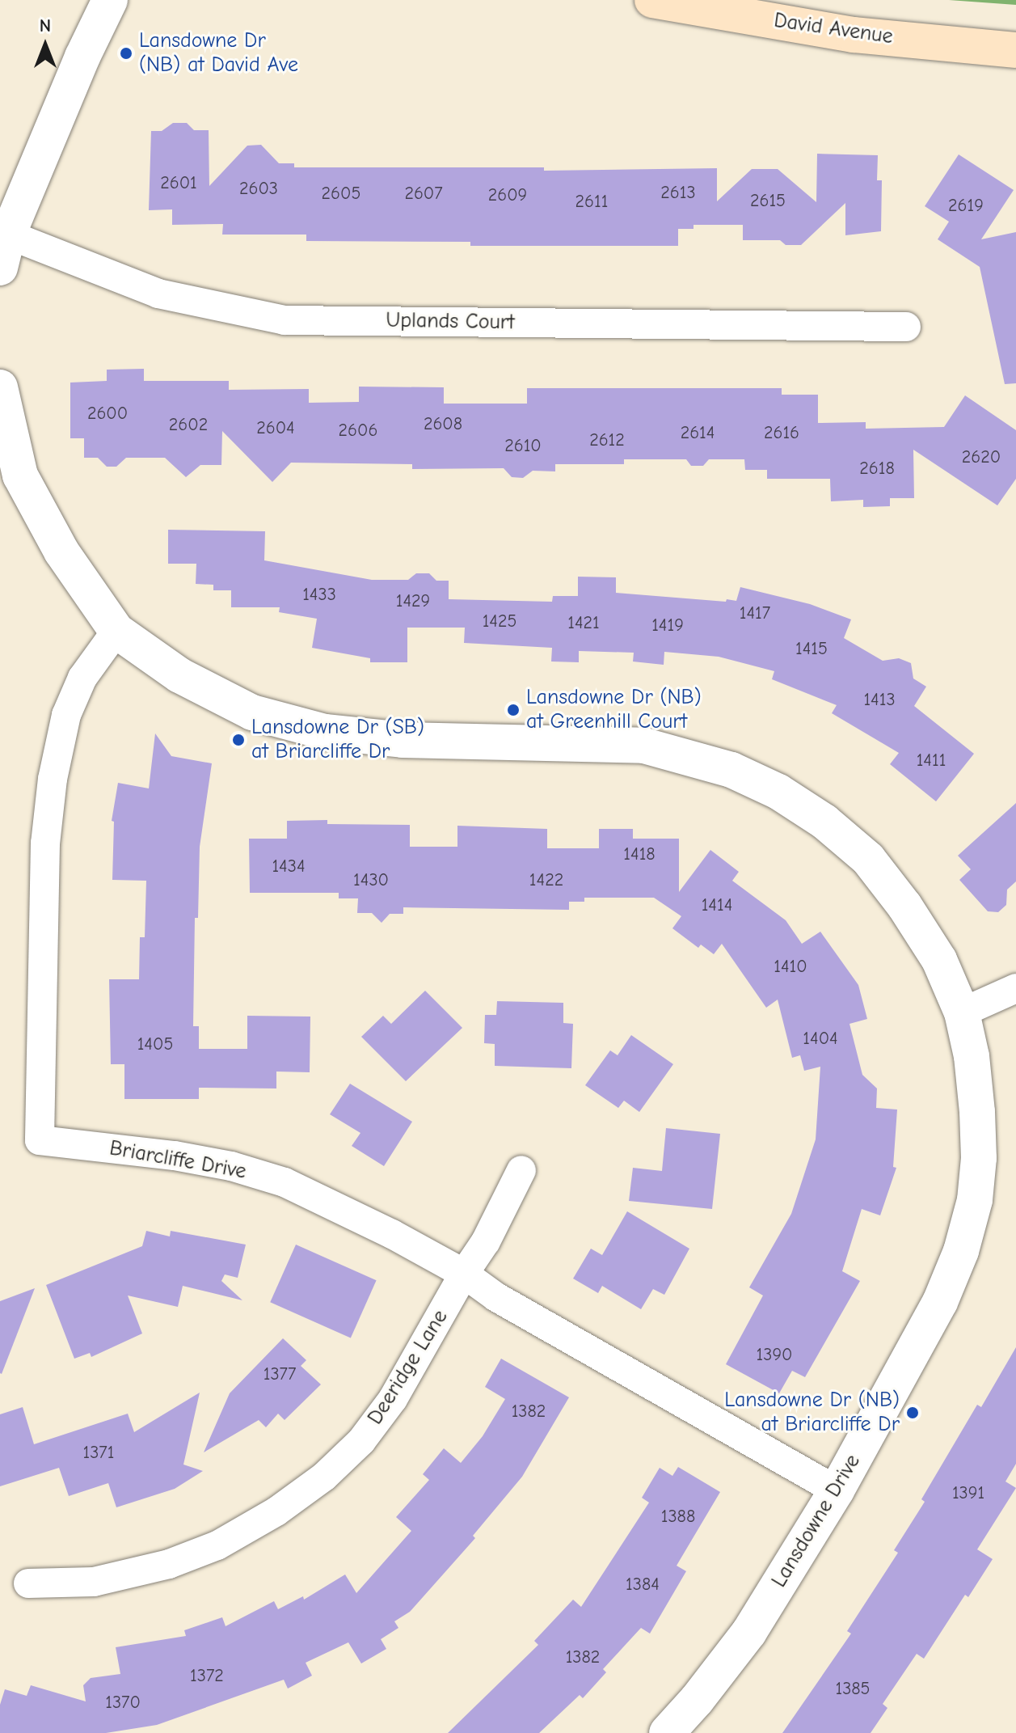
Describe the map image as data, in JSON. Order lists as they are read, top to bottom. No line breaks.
{"streets":{"main road":["David Avenue"],"street":["Uplands Court","Briarcliffe Drive","Deeridge Lane","Lansdowne Drive"]},"crossings":[["Briarcliffe Drive","Deeridge Lane"],["Briarcliffe Drive","Lansdowne Drive"]],"places":["Lansdowne Dr (NB) at David Ave","Lansdowne Dr (NB) at Greenhill Court","Lansdowne Dr (SB) at Briarcliffe Dr","Lansdowne Dr (NB) at Briarcliffe Dr"],"house_numbers":["2601","2603","2613","2605","2607","2609","2615","2611","2619","2600","2608","2602","2604","2606","2614","2616","2612","2610","2620","2618","1433","1429","1417","1425","1421","1419","1415","1413","1411","1418","1434","1430","1422","1414","1410","1404","1405","1390","1377","1382","1371","1391","1388","1384","1382","1372","1385","1370"],"north":"top"}
